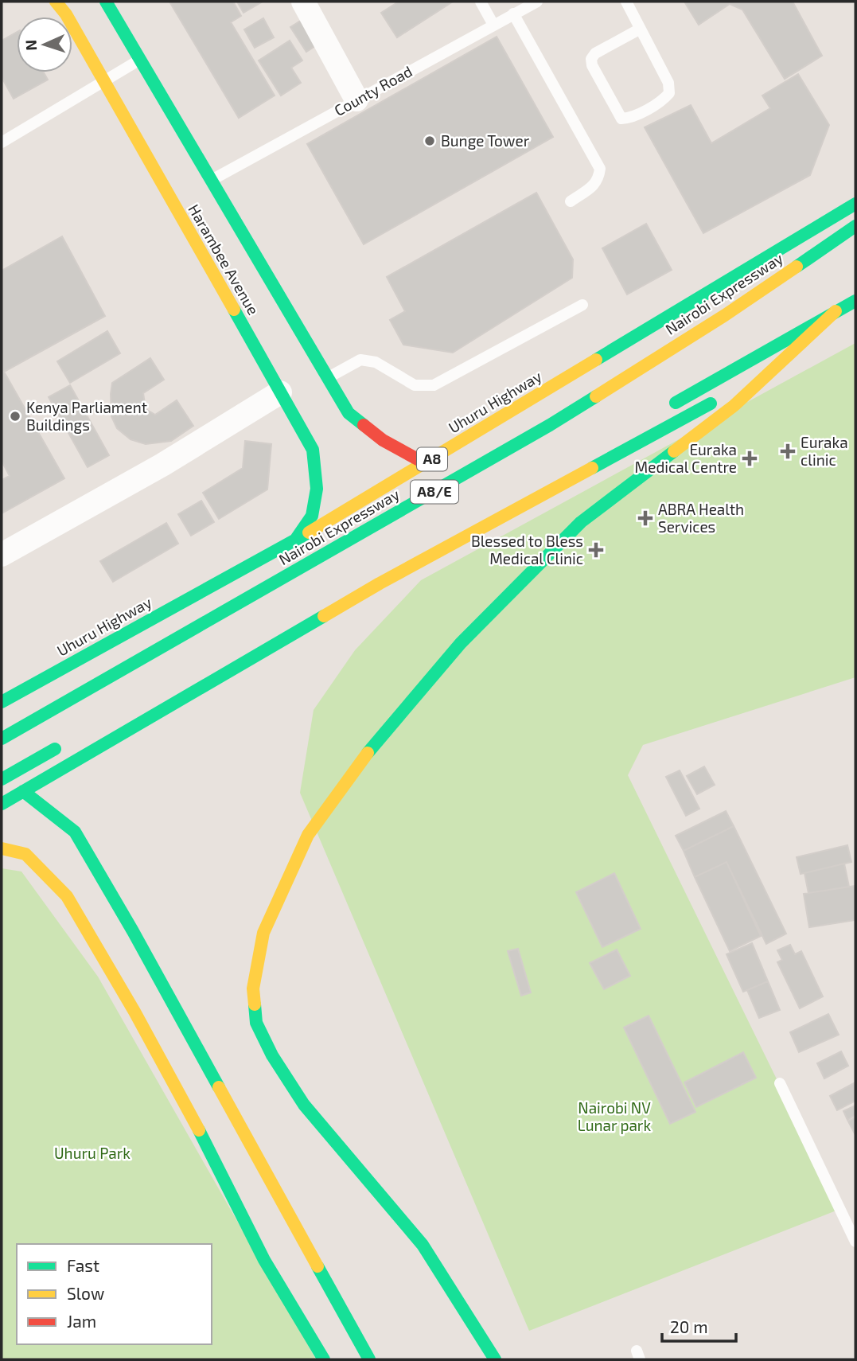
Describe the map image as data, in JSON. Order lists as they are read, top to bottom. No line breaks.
{"streets":{"main road":["Harambee Avenue","Nairobi Expressway","Uhuru Highway","A8","A8/E"],"lane":["County Road"]},"crossings":[["County Road","Harambee Avenue"],["Harambee Avenue","Uhuru Highway"]],"parks":["Nairobi NV Lunar park","Uhuru Park"],"places":{"other":["Bunge Tower","Kenya Parliament Buildings"],"health":["Euraka clinic","Euraka Medical Centre","ABRA Health Services","Blessed to Bless Medical Clinic"]},"legend":["Fast","Slow","Jam"],"scale_bar":"20 m","north":"left"}
